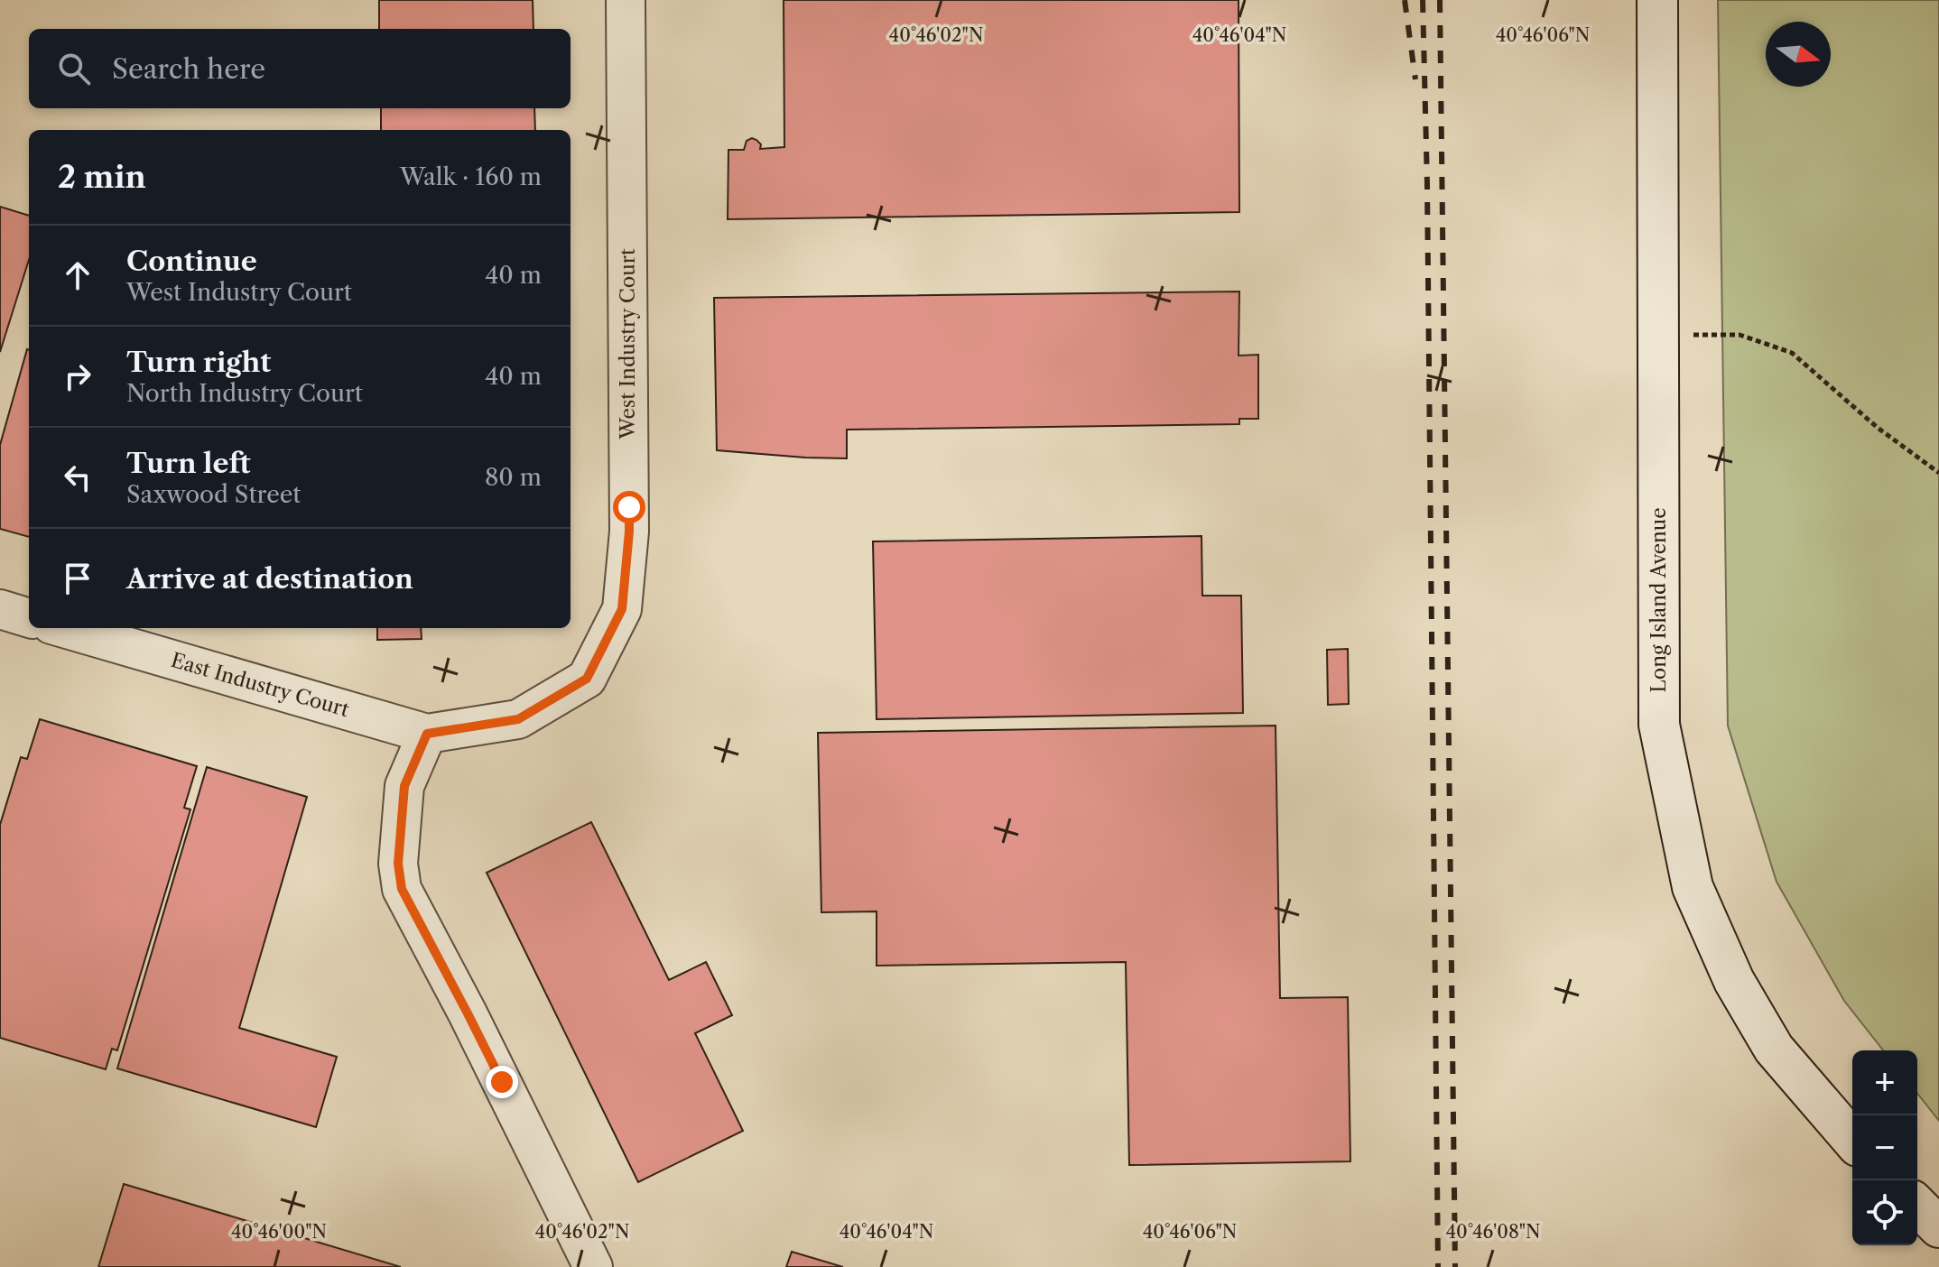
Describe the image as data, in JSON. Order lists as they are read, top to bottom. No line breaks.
{"streets":{"street":["West Industry Court","Long Island Avenue","East Industry Court"]},"crossings":[["West Industry Court","East Industry Court"]],"north":"right","page":{"search":"Search here","heading":["2 min","Walk · 160 m"],"list":[["Continue","West Industry Court","40 m"],["Turn right","North Industry Court","40 m"],["Turn left","Saxwood Street","80 m"],"Arrive at destination"],"map_buttons":["+","−"]},"coordinates":["40°46'02\"N","40°46'04\"N","40°46'06\"N","40°46'00\"N","40°46'08\"N"]}
